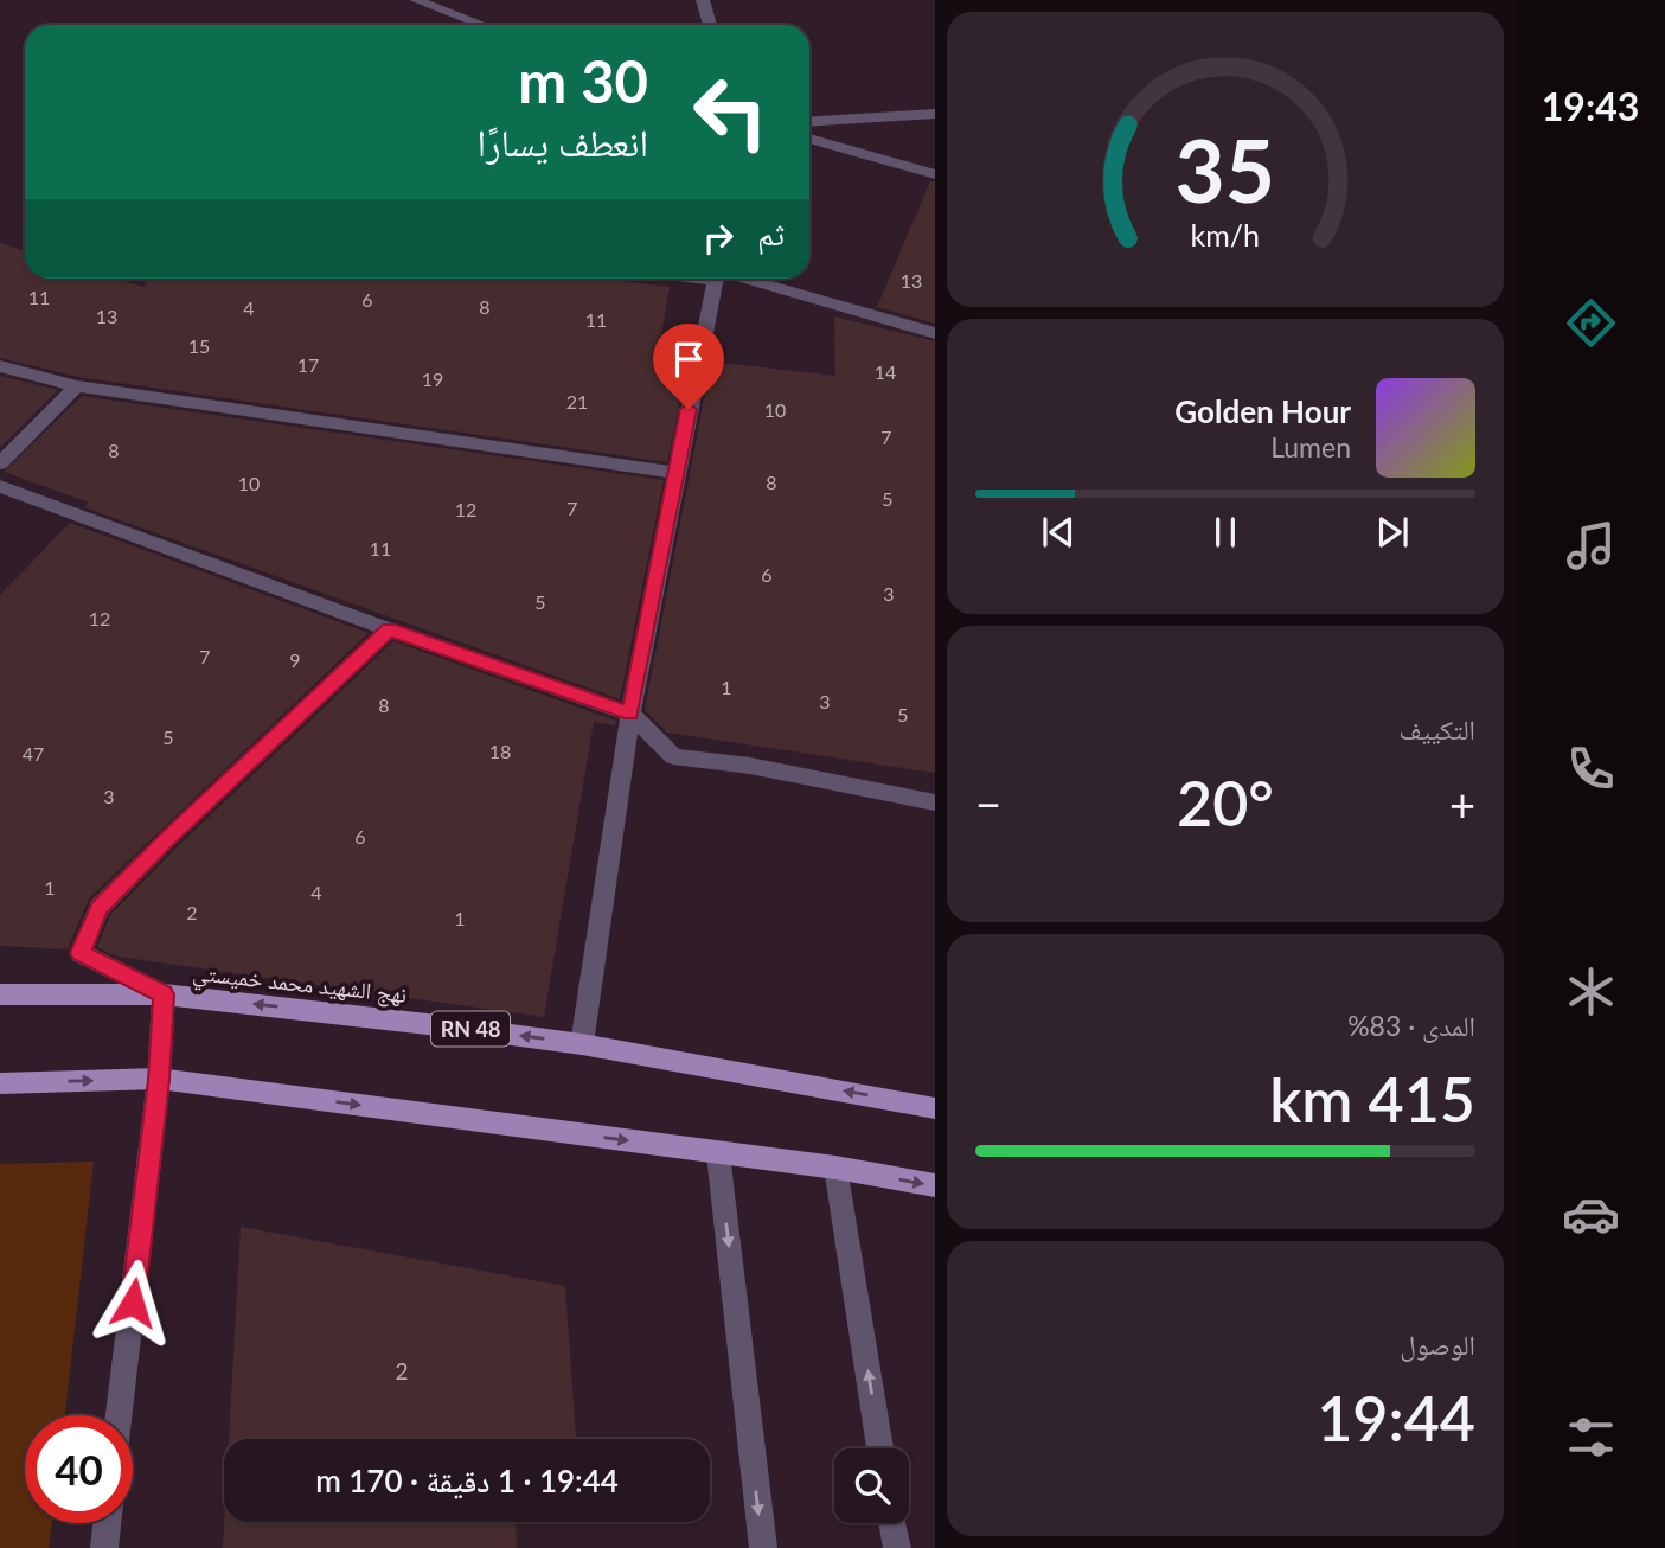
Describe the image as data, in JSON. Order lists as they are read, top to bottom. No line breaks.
{"streets":{"main road":["نهج الشهيد محمد خميستي","RN 48"]},"house_numbers":["13","11","6","8","4","13","11","15","17","14","19","21","10","7","8","8","10","5","7","12","11","6","3","5","12","7","9","1","3","8","5","5","18","47","3","6","1","4","2","1","2"],"page":{"tabs":"19:43","turn":["30 m","انعطف يسارًا"],"then":"ثم","song":["Golden Hour","Lumen"],"tile":["التكييف",["المدى · 83%","415 km"],["الوصول","19:44"]],"heat":["−","20°","+"],"limit":"40","trip":"19:44 · 1 دقيقة · 170 m","gauge":["35","km/h"]}}
